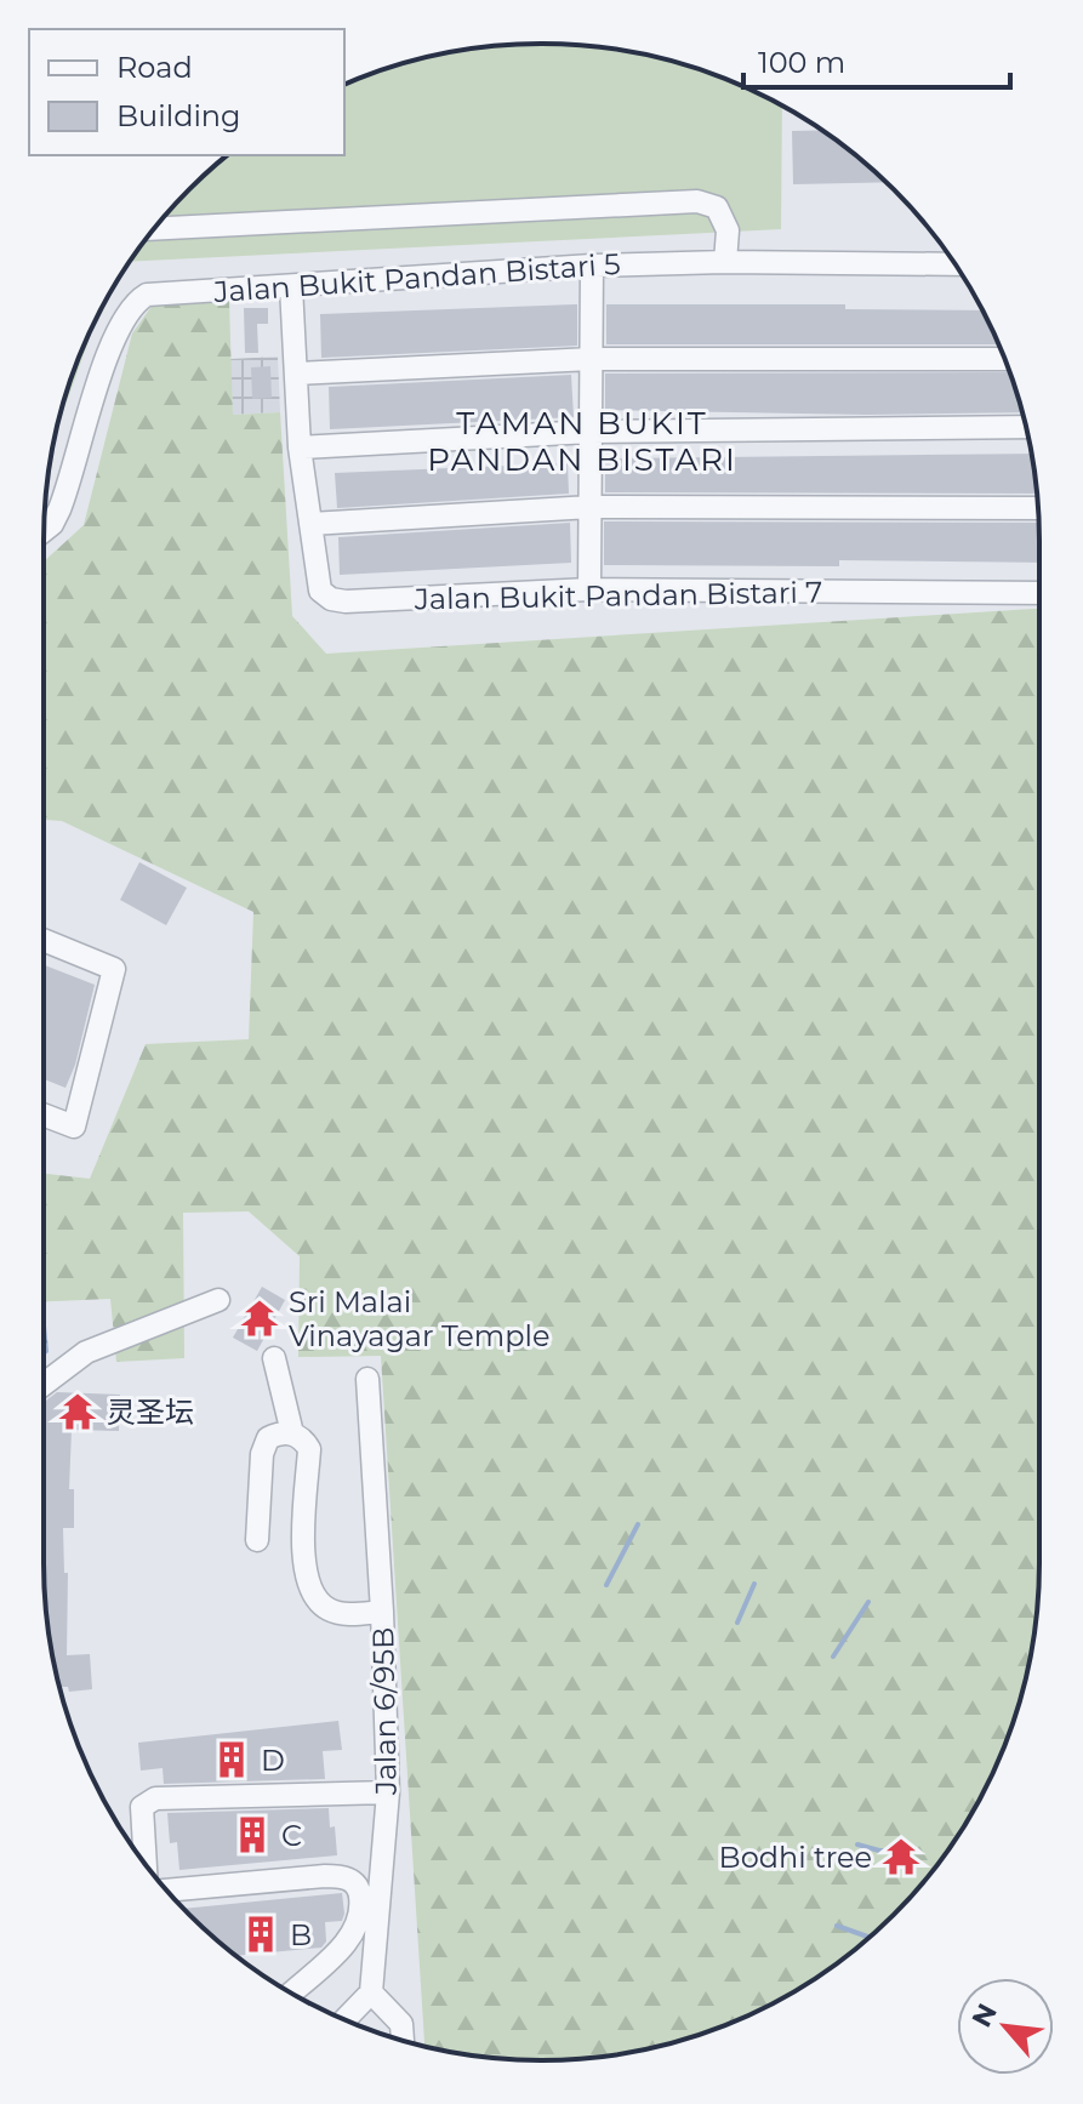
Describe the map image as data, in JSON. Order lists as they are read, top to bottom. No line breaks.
{"streets":{"street":["Jalan Bukit Pandan Bistari 5","Jalan Bukit Pandan Bistari 7","Jalan 6/95B"]},"crossings":[["Jalan Bukit Pandan Bistari 5","Jalan Bukit Pandan Bistari 7"]],"districts":["TAMAN BUKIT PANDAN BISTARI"],"places":{"temple":["Sri Malai Vinayagar Temple","灵圣坛","Bodhi tree"],"building":["D","C","B"]},"legend":["Road","Building"],"scale_bar":"100 m","north":"top left"}
